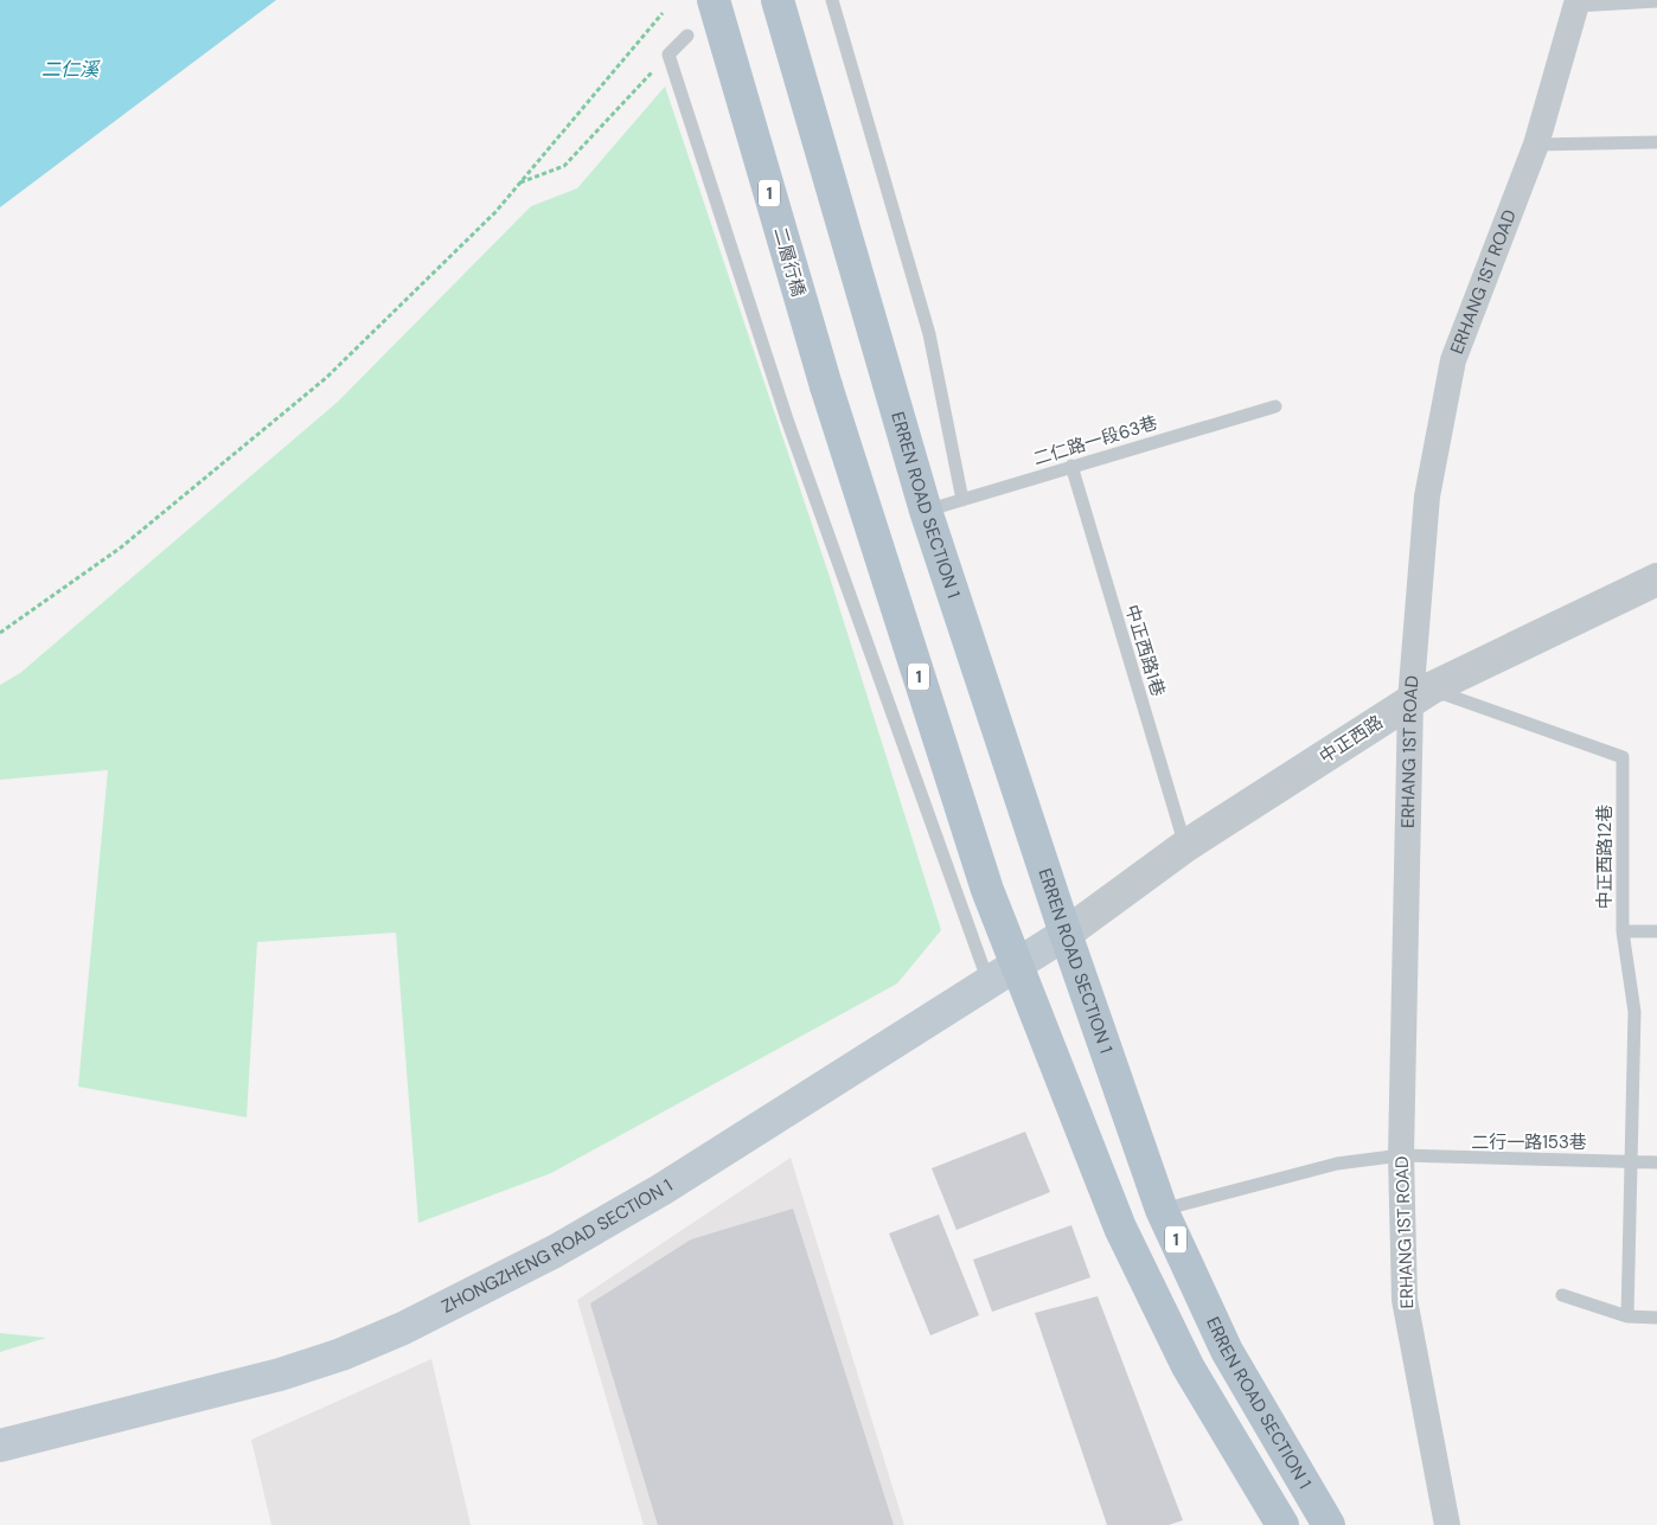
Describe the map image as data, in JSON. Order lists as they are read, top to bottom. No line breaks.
{"streets":{"main road":["1","二層行橋","ERREN ROAD SECTION 1","ZHONGZHENG ROAD SECTION 1"],"street":["ERHANG 1ST ROAD","中正西路"],"lane":["二仁路一段63巷","中正西路1巷","中正西路12巷","二行一路153巷"]},"crossings":[["1","二層行橋"],["1","ZHONGZHENG ROAD SECTION 1"],["二層行橋","ZHONGZHENG ROAD SECTION 1"],["ERHANG 1ST ROAD","中正西路"],["ERHANG 1ST ROAD","中正西路12巷"],["ERHANG 1ST ROAD","二行一路153巷"],["二仁路一段63巷","ERREN ROAD SECTION 1"],["二仁路一段63巷","中正西路1巷"],["ERREN ROAD SECTION 1","中正西路"],["ERREN ROAD SECTION 1","二行一路153巷"],["ERREN ROAD SECTION 1","ZHONGZHENG ROAD SECTION 1"],["中正西路1巷","中正西路"],["中正西路","中正西路12巷"],["中正西路","ZHONGZHENG ROAD SECTION 1"],["中正西路12巷","二行一路153巷"]],"water":["二仁溪"]}
